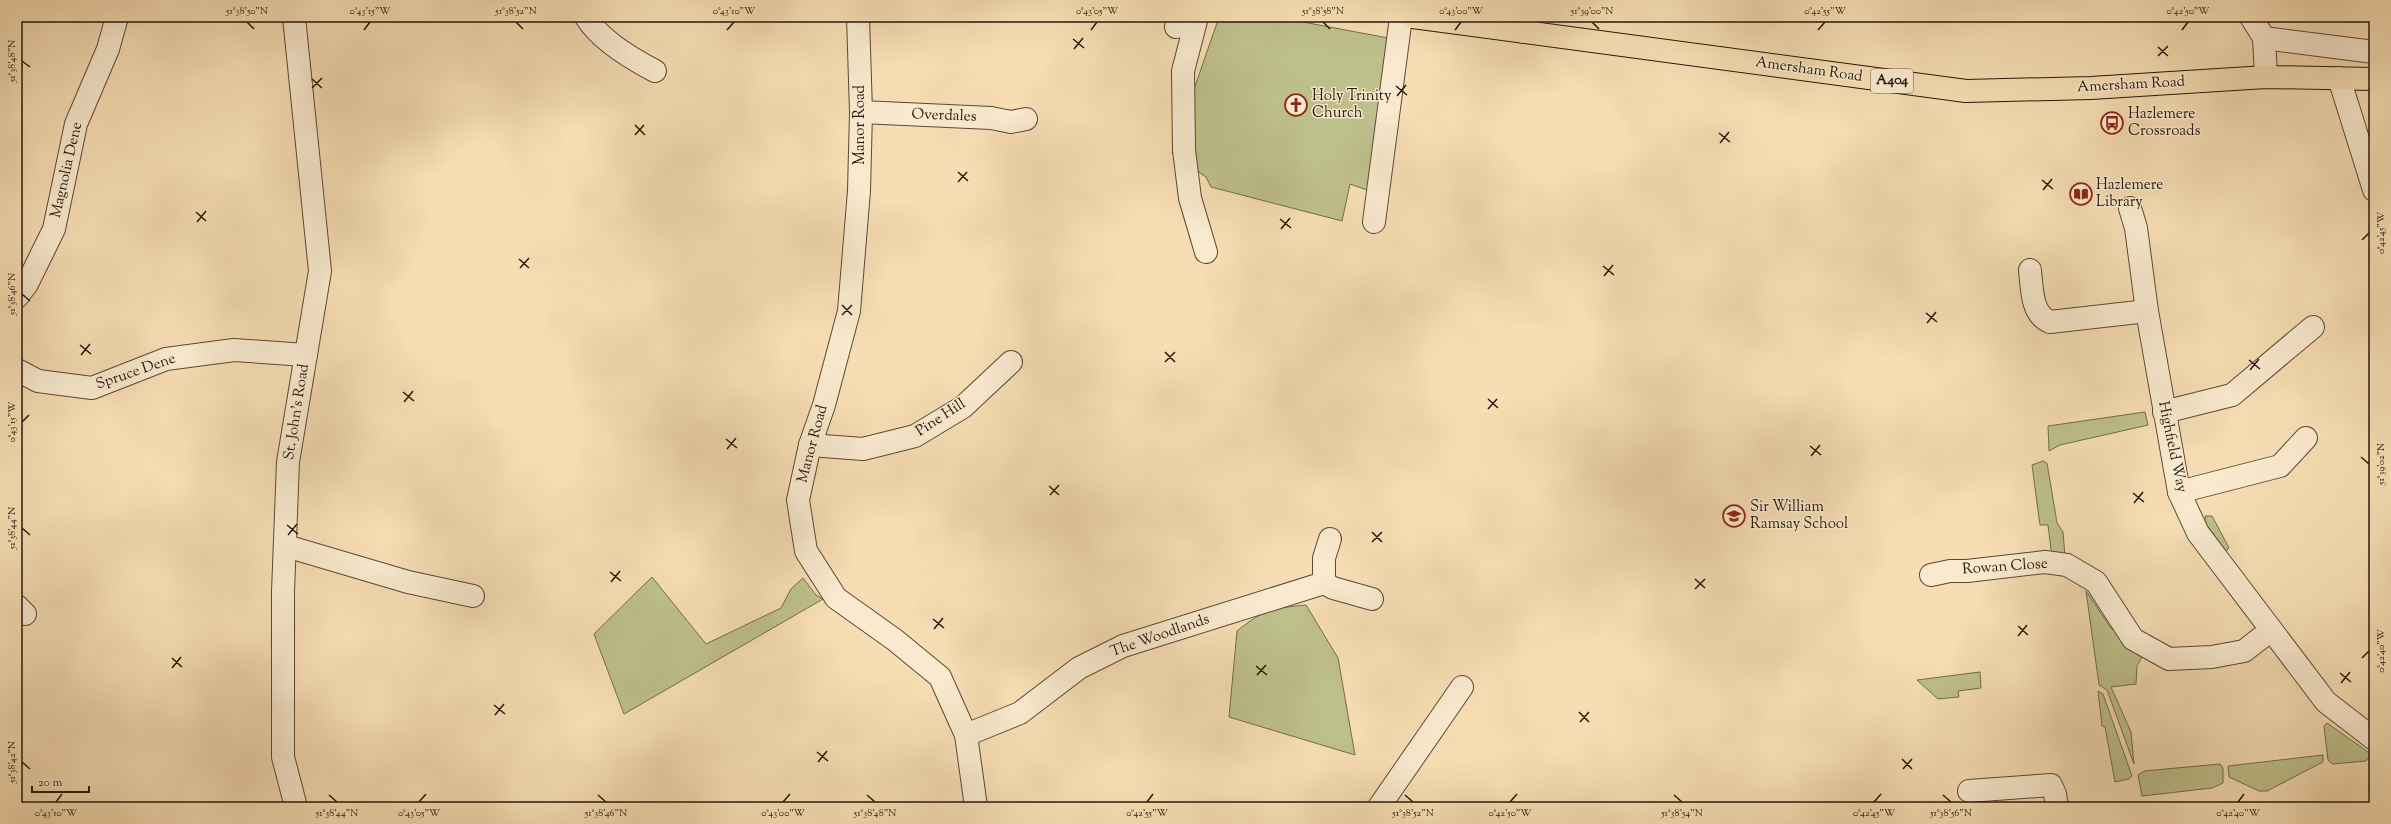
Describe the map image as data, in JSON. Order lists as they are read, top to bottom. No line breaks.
{"streets":{"main road":["Amersham Road","A404"],"street":["Overdales","Manor Road","Magnolia Dene","Spruce Dene","St. John's Road","Pine Hill","Highfield Way","Rowan Close","The Woodlands"]},"crossings":[["Overdales","Manor Road"],["Manor Road","Pine Hill"],["Manor Road","The Woodlands"],["Spruce Dene","St. John's Road"],["Highfield Way","Rowan Close"]],"places":{"church":["Holy Trinity Church"],"bus stop":["Hazlemere Crossroads"],"library":["Hazlemere Library"],"school or university":["Sir William Ramsay School"]},"scale_bar":"20 m","coordinates":["51°38'50\"N","0°43'15\"W","51°38'52\"N","0°43'10\"W","0°43'05\"W","51°38'58\"N","0°43'00\"W","51°39'00\"N","0°42'55\"W","0°42'50\"W","51°38'48\"N","0°42'45\"W","51°38'46\"N","51°39'02\"N","51°38'44\"N","0°42'40\"W","51°38'42\"N","51°38'54\"N","51°38'56\"N"]}
